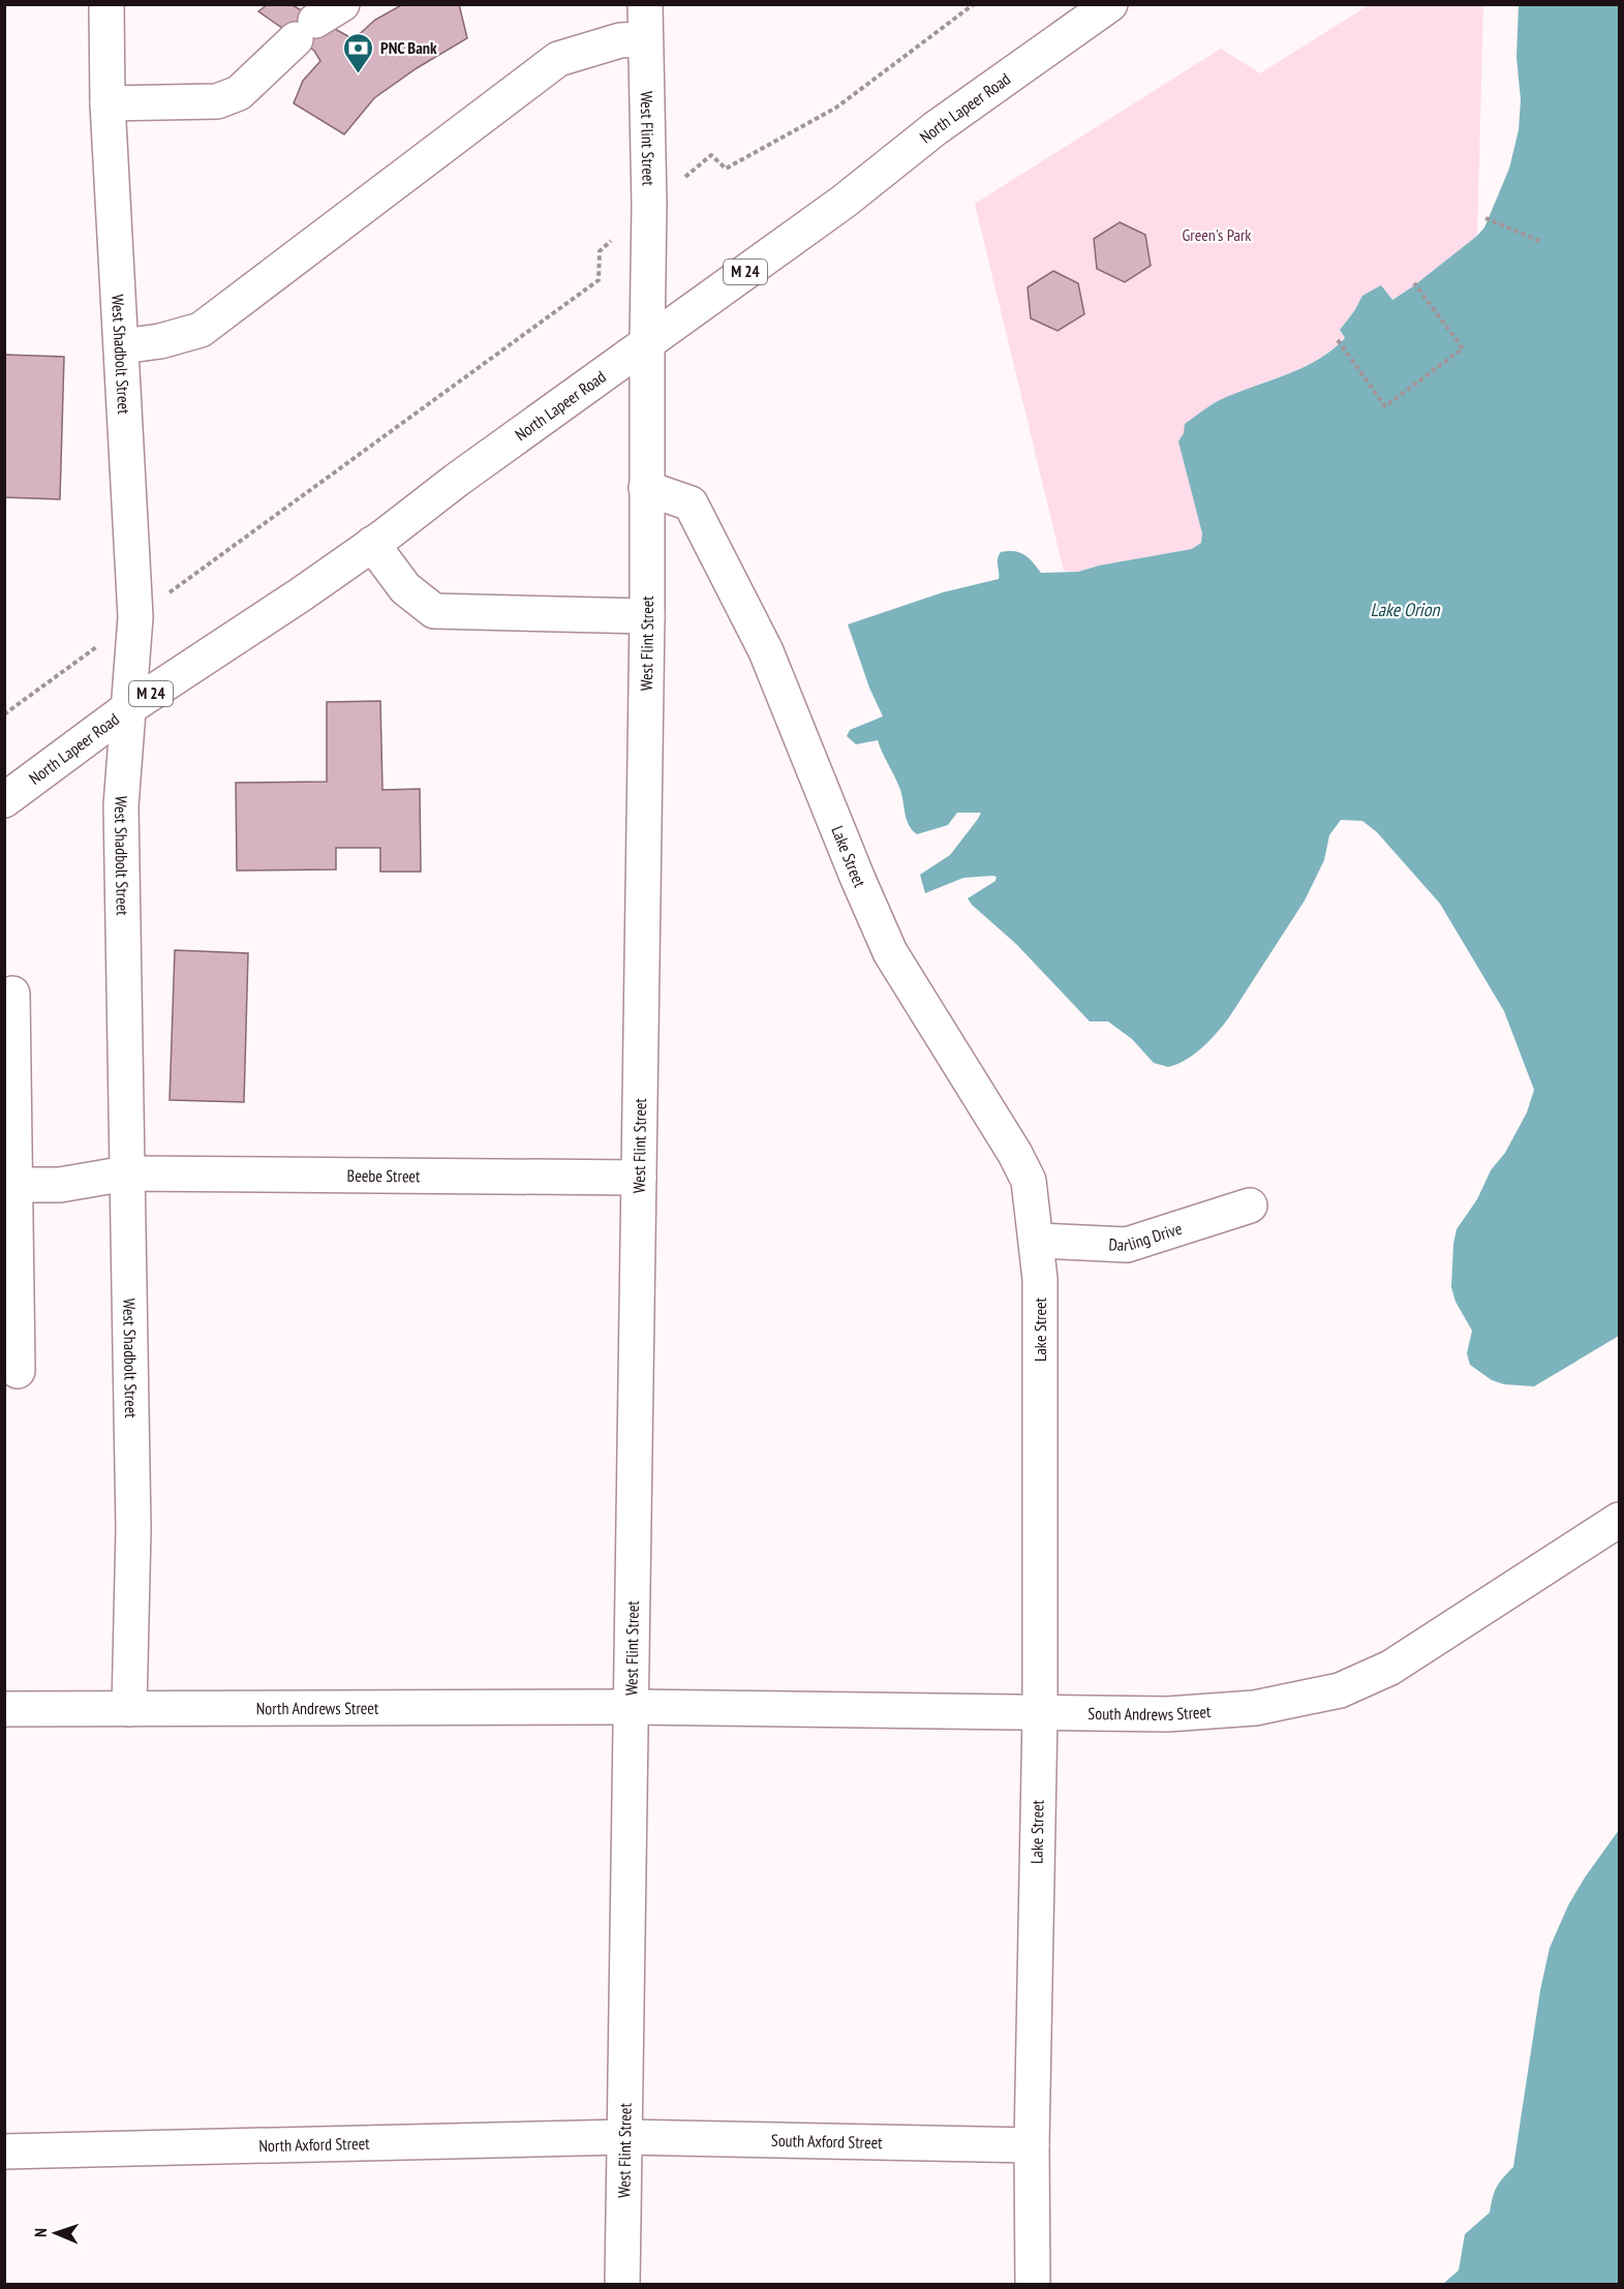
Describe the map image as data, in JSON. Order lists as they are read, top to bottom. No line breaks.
{"streets":{"street":["North Lapeer Road","West Flint Street","M 24","West Shadbolt Street","Lake Street","Beebe Street","Darling Drive","North Andrews Street","South Andrews Street","South Axford Street","North Axford Street"]},"crossings":[["North Lapeer Road","West Flint Street"],["North Lapeer Road","West Shadbolt Street"],["West Flint Street","Lake Street"],["West Flint Street","Beebe Street"],["West Flint Street","North Andrews Street"],["West Flint Street","South Andrews Street"],["West Flint Street","South Axford Street"],["West Flint Street","North Axford Street"],["West Shadbolt Street","Beebe Street"],["West Shadbolt Street","North Andrews Street"],["Lake Street","Darling Drive"],["Lake Street","South Andrews Street"],["Lake Street","South Axford Street"],["North Andrews Street","South Andrews Street"],["South Axford Street","North Axford Street"]],"water":["Lake Orion"],"parks":["Green's Park"],"places":{"bank":["PNC Bank"]},"north":"left"}
